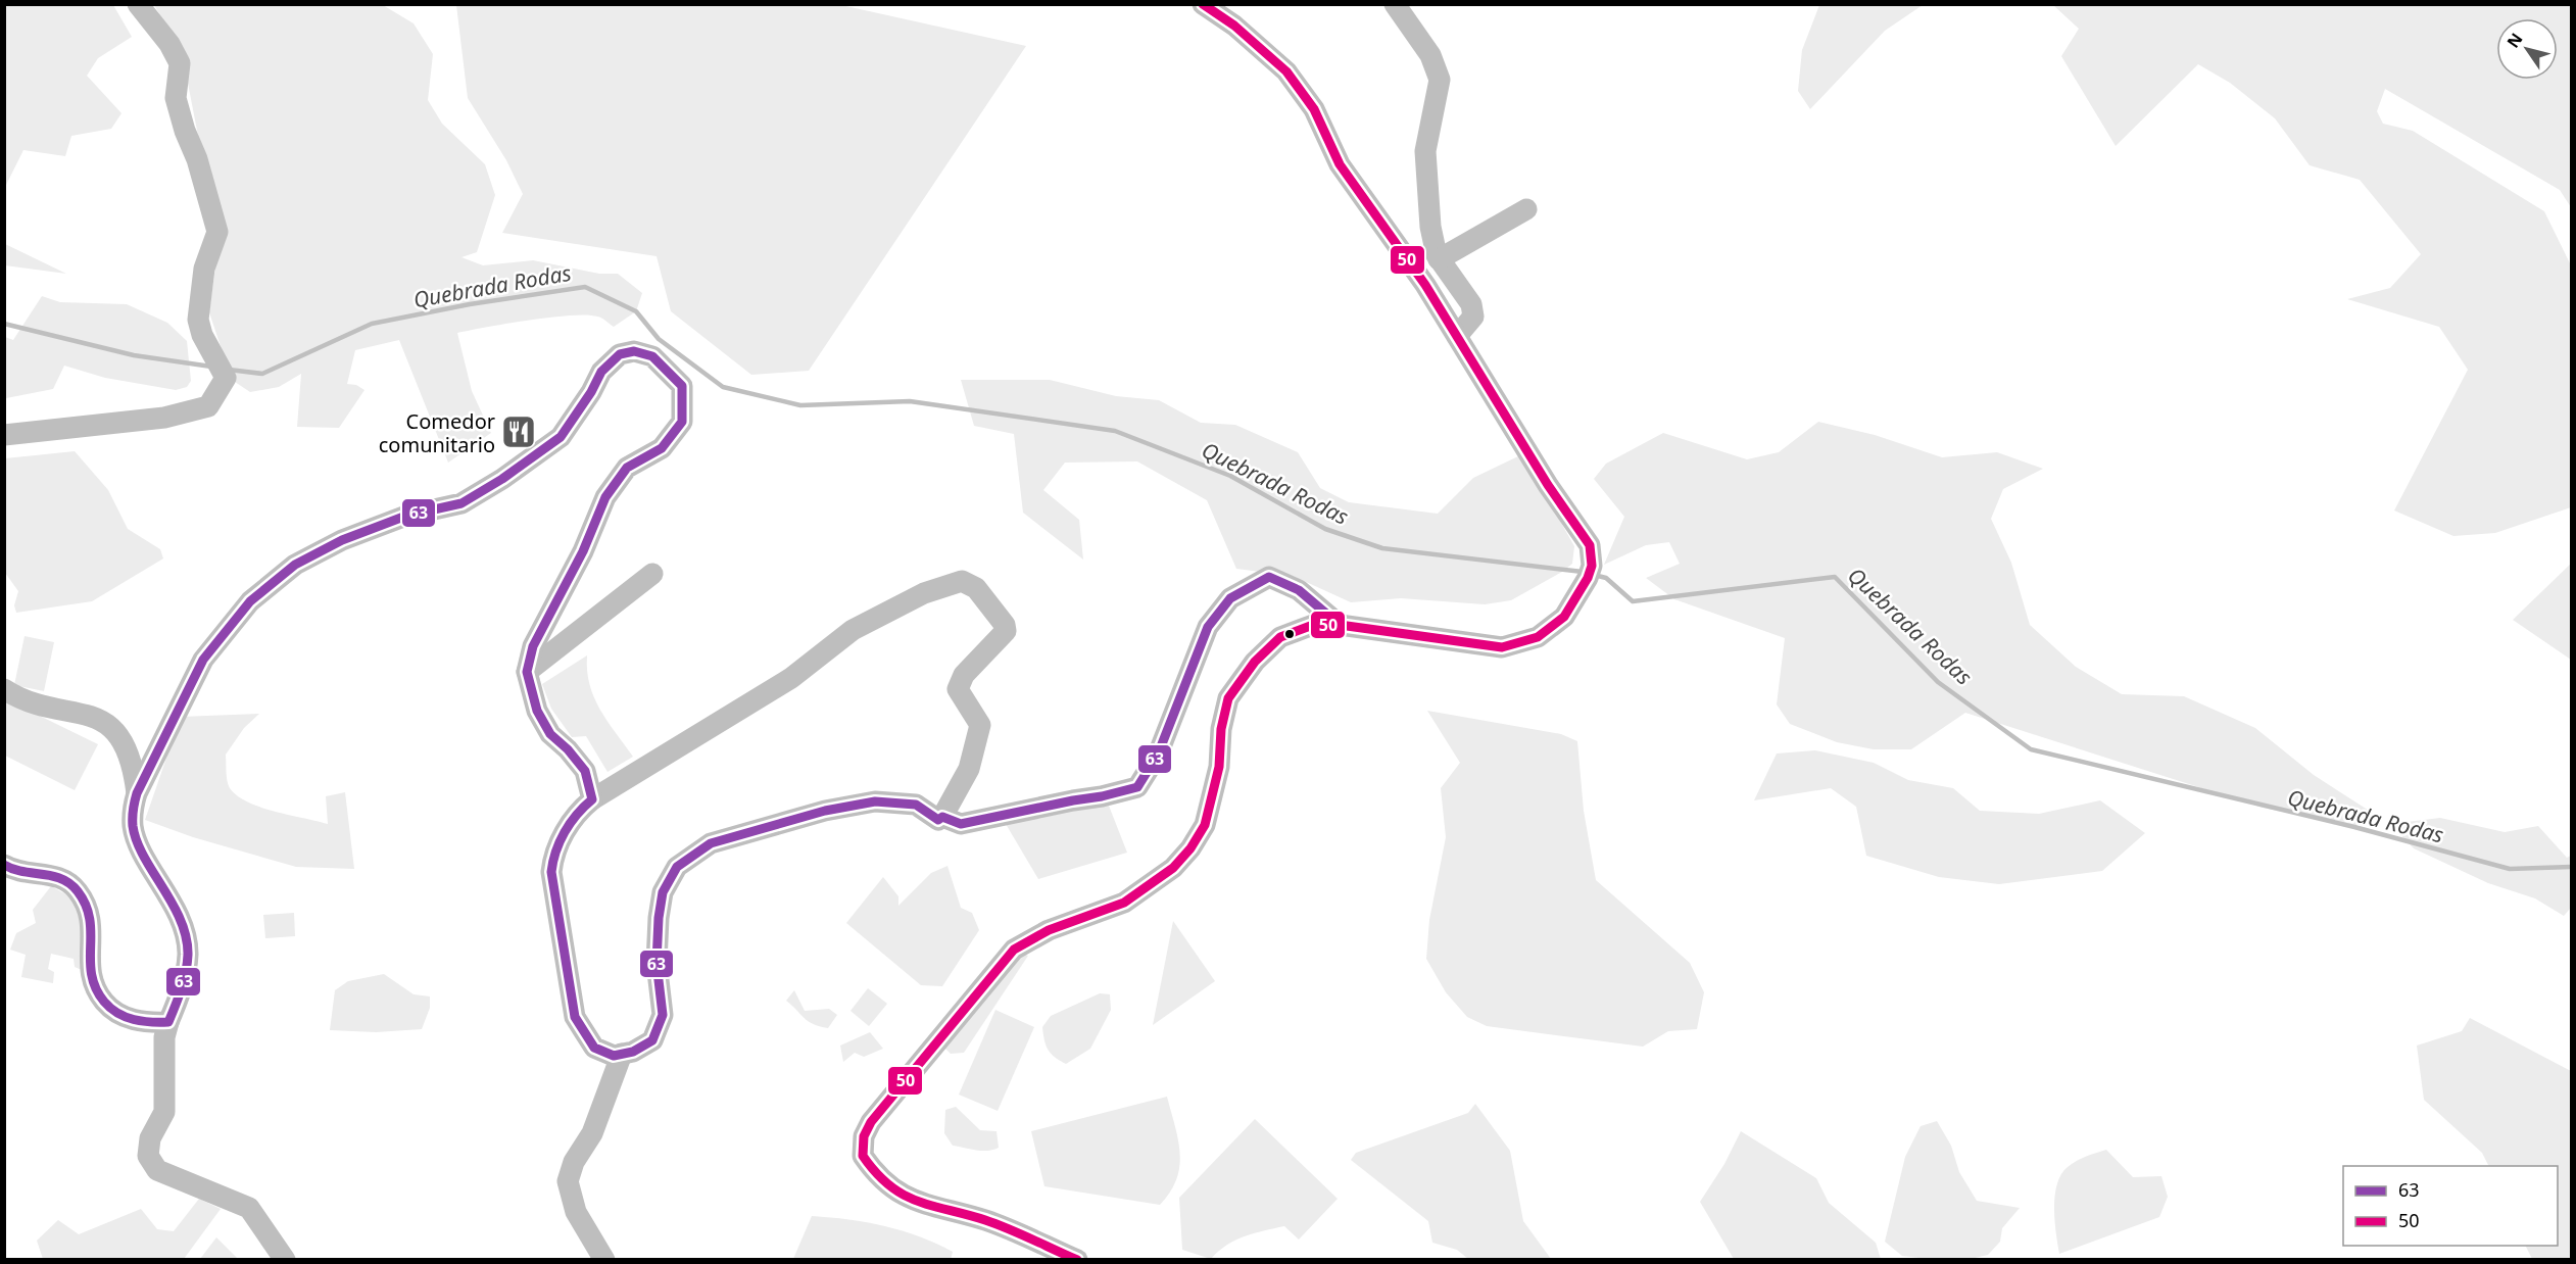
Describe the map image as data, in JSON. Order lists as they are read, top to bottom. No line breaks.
{"water":["Quebrada Rodas"],"places":{"restaurant":["Comedor comunitario"]},"lines":["transit line 50","transit line 63"],"legend":["63","50"],"north":"top left"}
